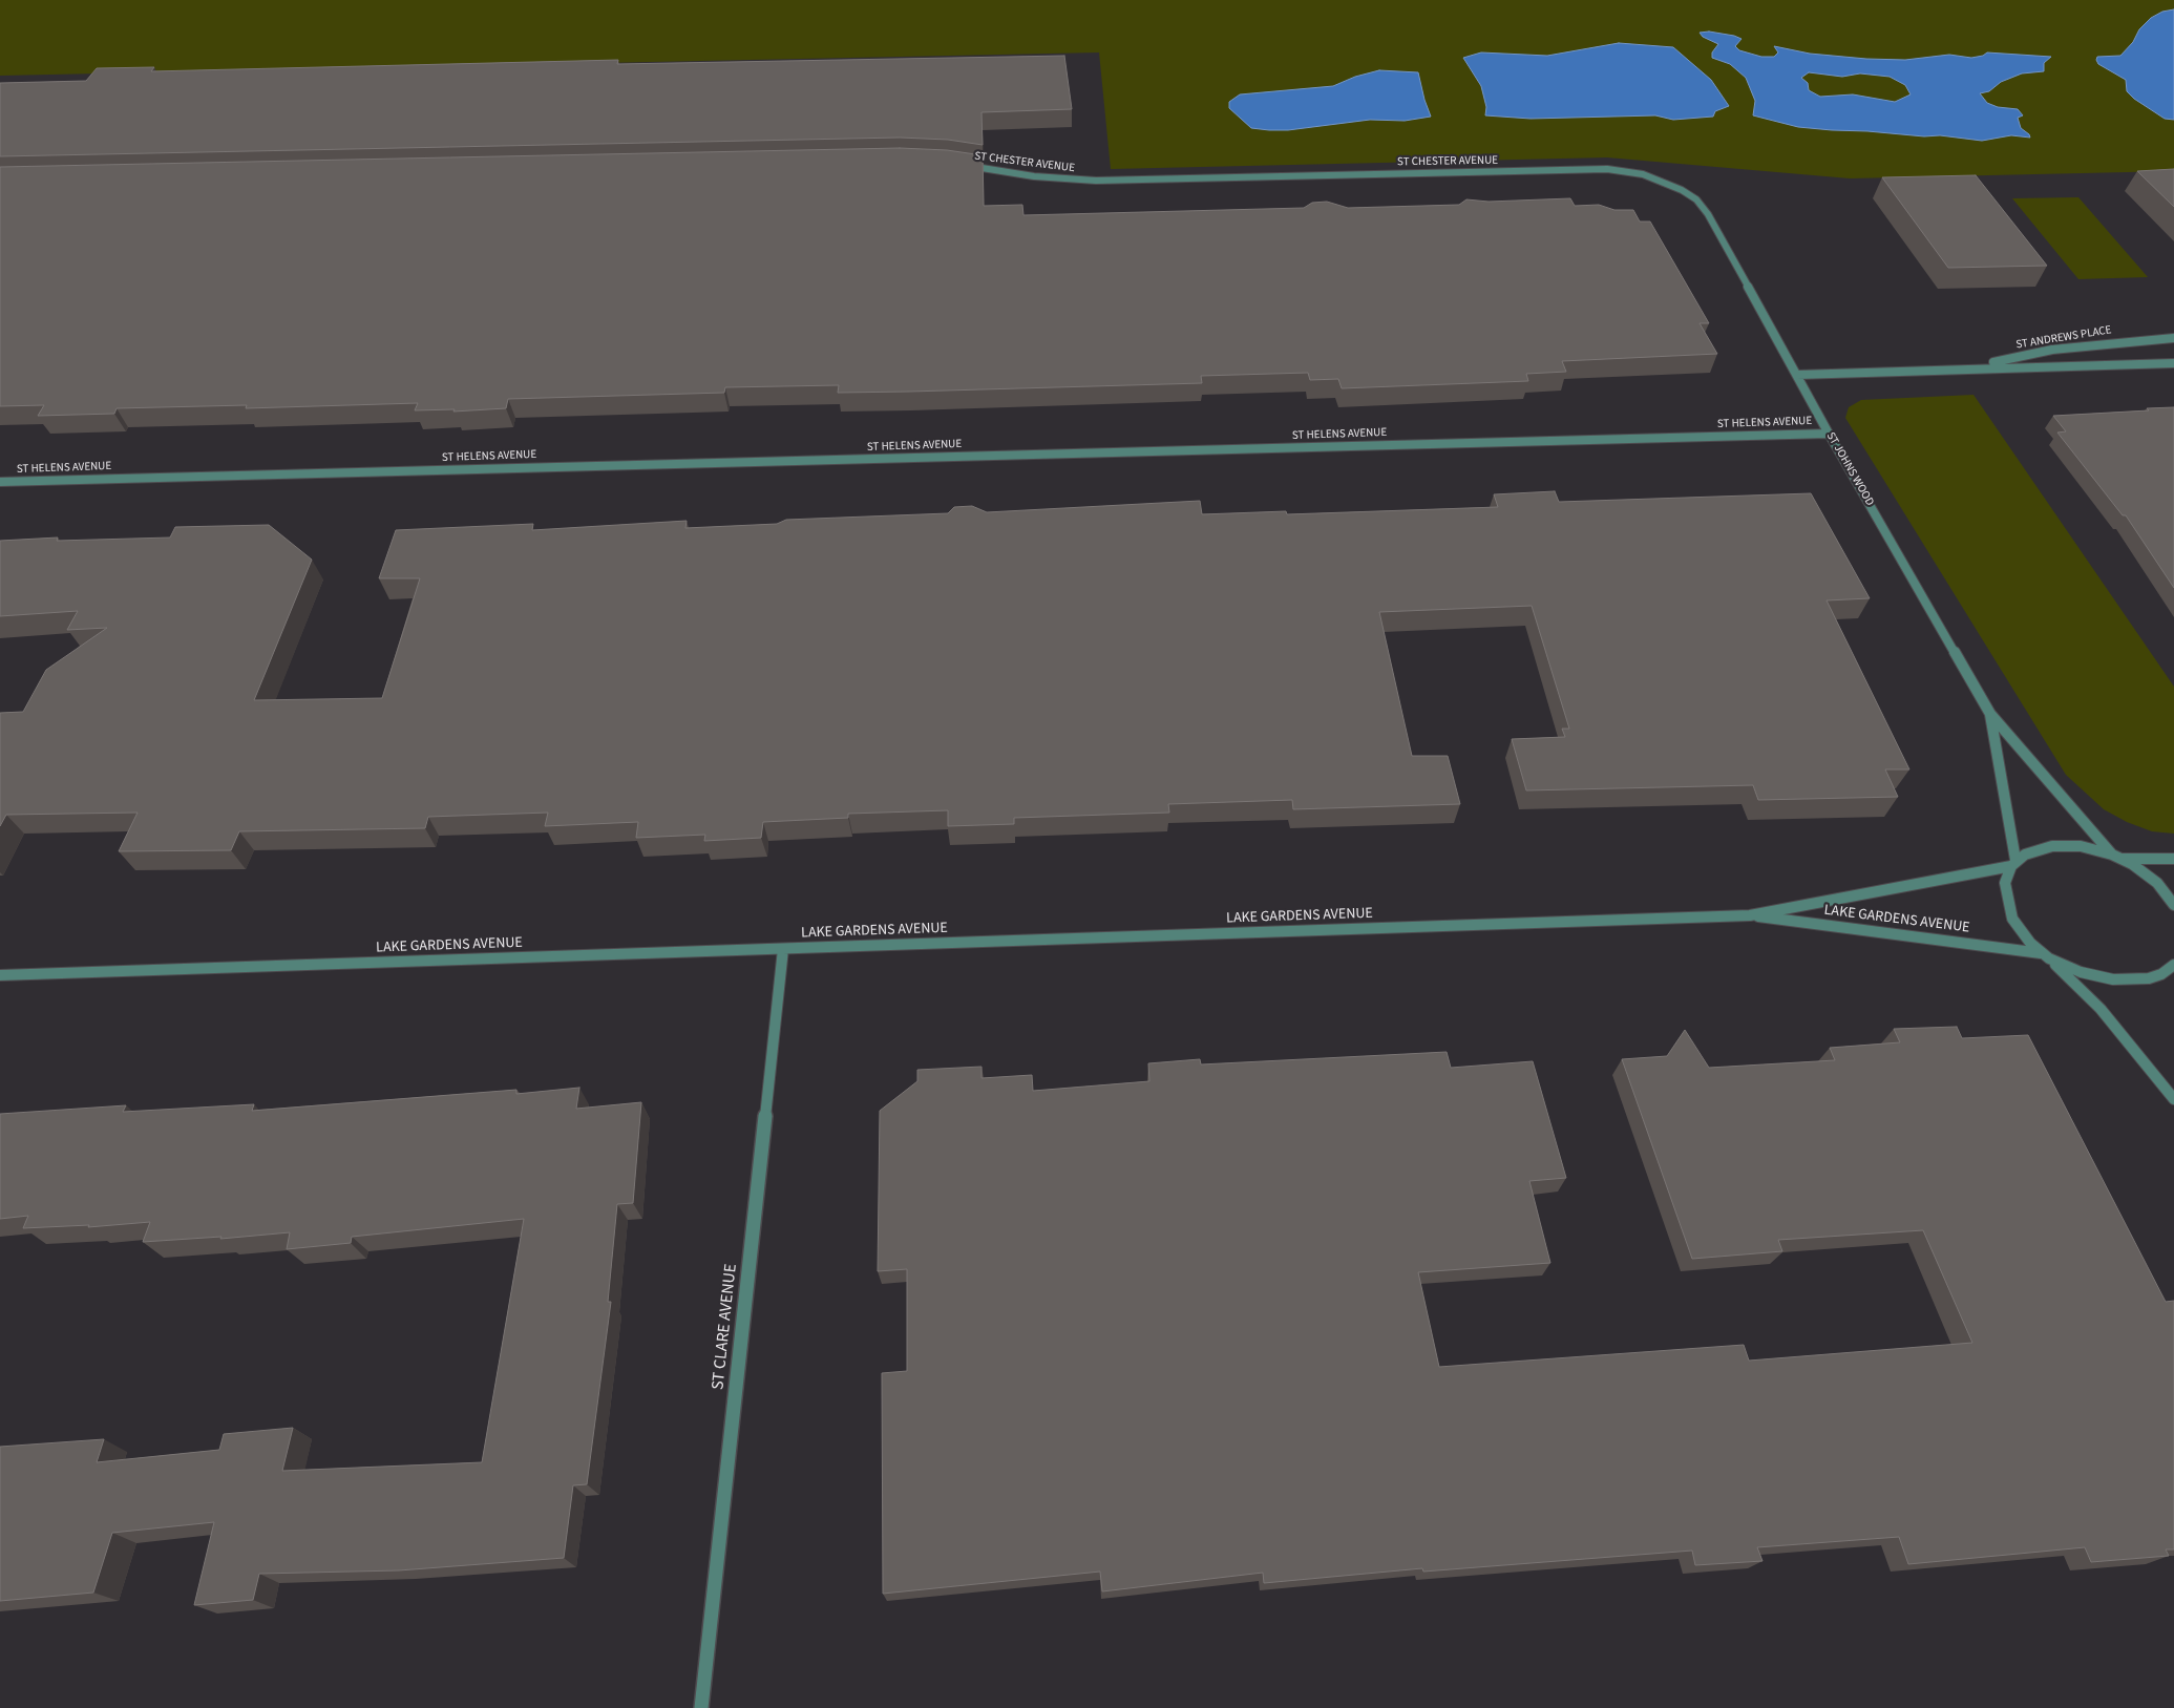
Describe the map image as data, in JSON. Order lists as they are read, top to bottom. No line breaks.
{"streets":{"street":["ST CHESTER AVENUE","ST ANDREWS PLACE","ST HELENS AVENUE","ST JOHNS WOOD","LAKE GARDENS AVENUE","ST CLARE AVENUE"]},"crossings":[["ST CHESTER AVENUE","ST JOHNS WOOD"],["ST ANDREWS PLACE","ST JOHNS WOOD"],["ST HELENS AVENUE","ST JOHNS WOOD"],["ST JOHNS WOOD","LAKE GARDENS AVENUE"],["LAKE GARDENS AVENUE","ST CLARE AVENUE"]]}
